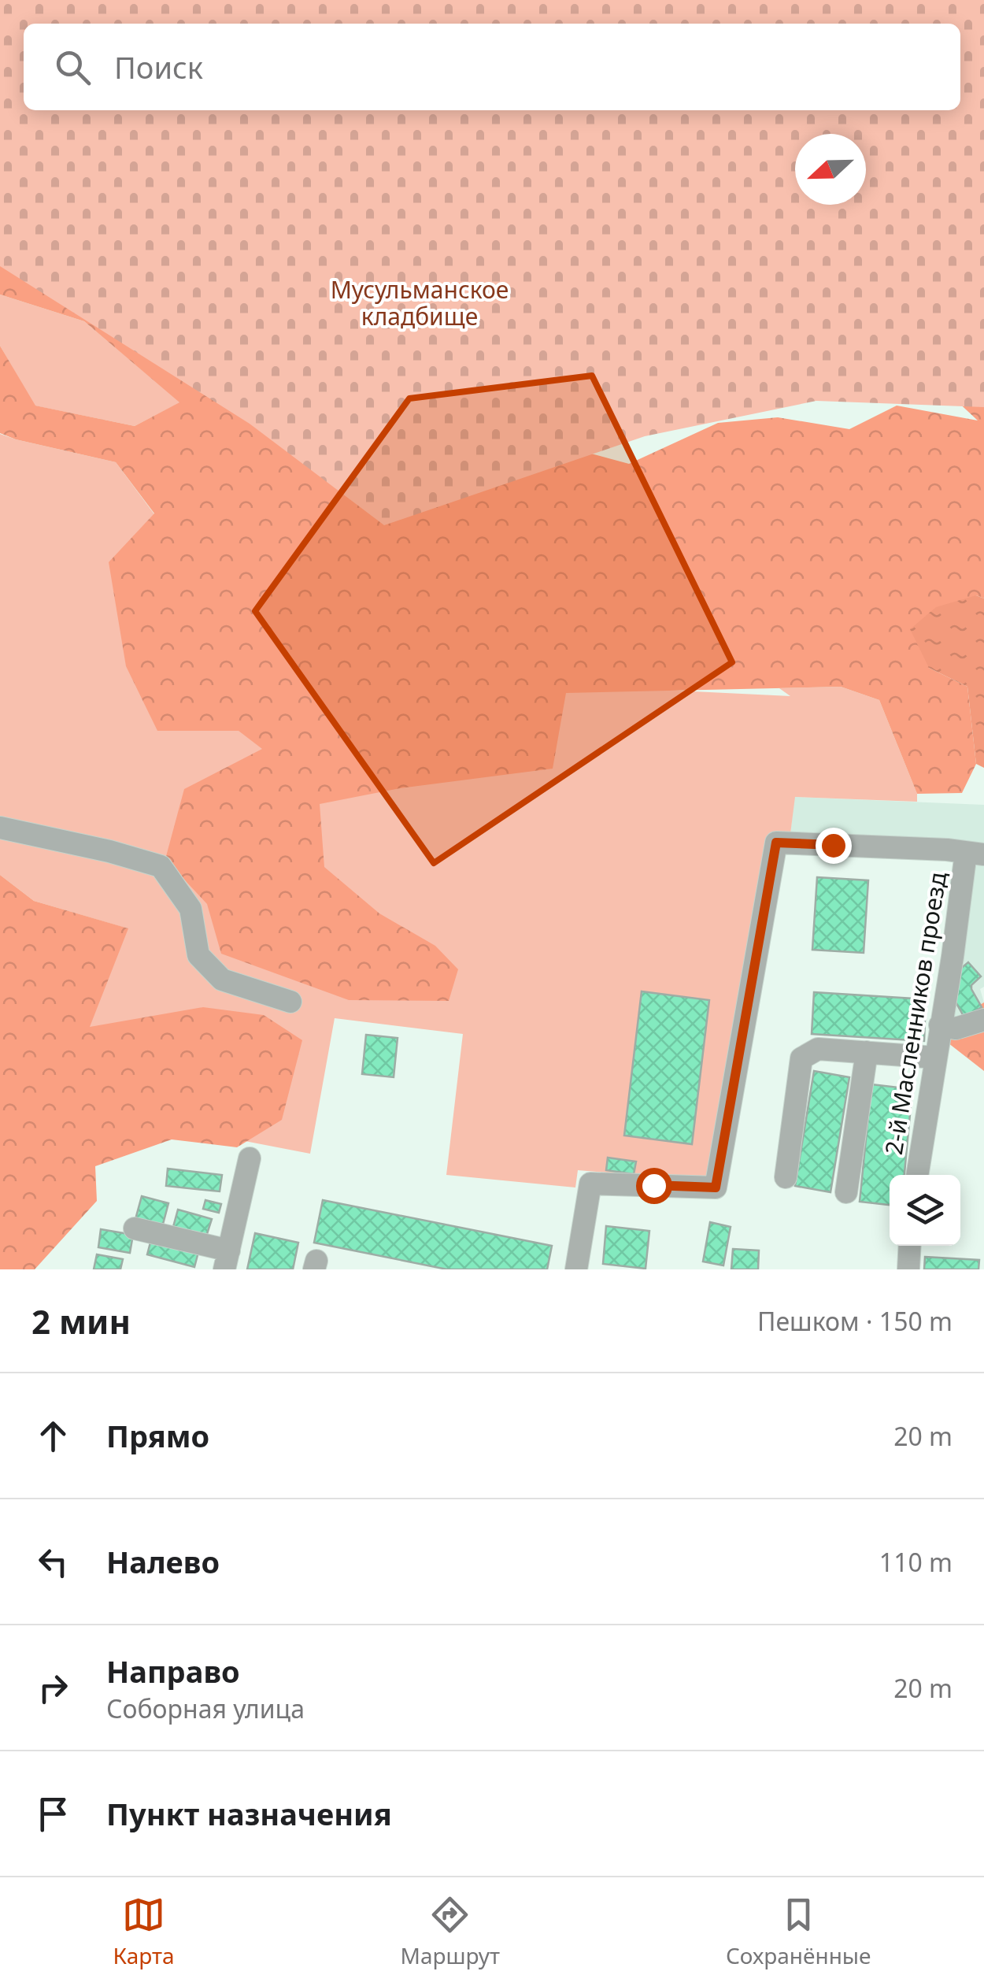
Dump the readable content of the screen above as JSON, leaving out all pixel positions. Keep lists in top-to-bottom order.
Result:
{
  "streets": {
    "street": ["2-й Масленников проезд"]
  },
  "parks": ["Мусульманское кладбище"],
  "north": "left",
  "page": {
    "search": "Поиск",
    "heading": ["2 мин", "Пешком · 150 m"],
    "list": [
      ["Прямо", "20 m"],
      ["Налево", "110 m"],
      ["Направо", "Соборная улица", "20 m"],
      "Пункт назначения"
    ],
    "nav": ["Карта", "Маршрут", "Сохранённые"]
  }
}
